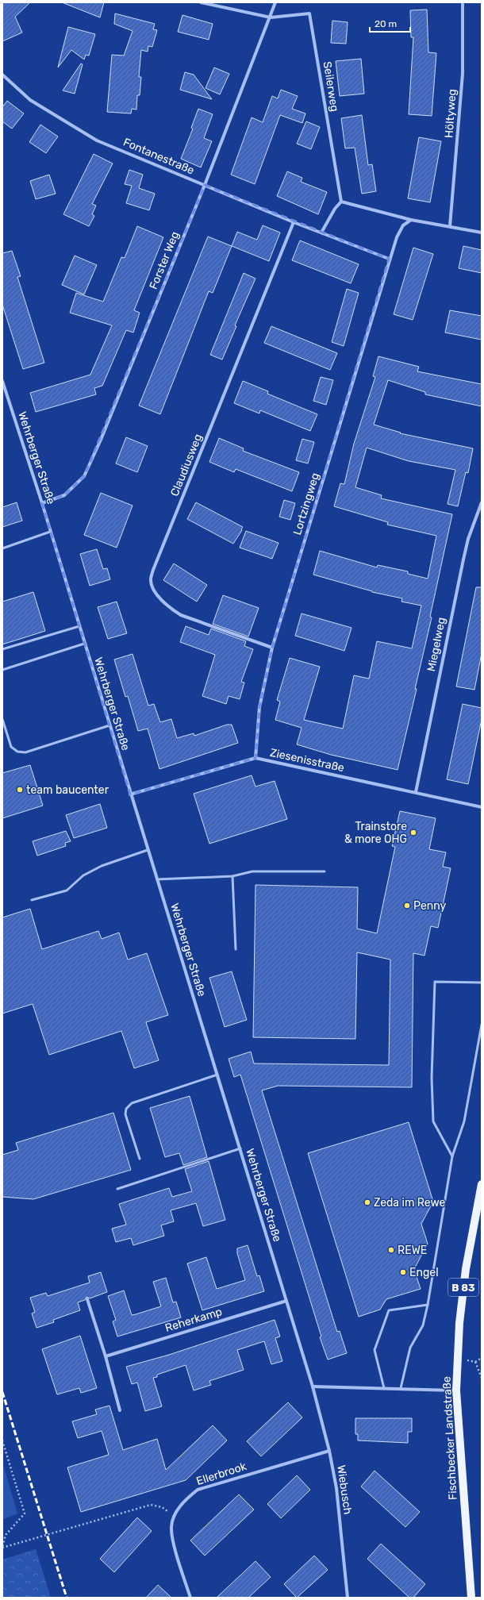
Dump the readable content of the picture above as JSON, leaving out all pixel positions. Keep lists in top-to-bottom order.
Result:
{
  "streets": {
    "main road": ["B 83", "Fischbecker Landstraße"],
    "street": [
      "Seilerweg",
      "Höltyweg",
      "Fontanestraße",
      "Forster Weg",
      "Wehrberger Straße",
      "Claudiusweg",
      "Lortzingweg",
      "Miegelweg",
      "Ziesenisstraße",
      "Reherkamp",
      "Ellerbrook",
      "Wiebusch"
    ]
  },
  "crossings": [
    ["Seilerweg", "Forster Weg"],
    ["Fontanestraße", "Forster Weg"],
    ["Fontanestraße", "Claudiusweg"],
    ["Fontanestraße", "Lortzingweg"],
    ["Forster Weg", "Wehrberger Straße"],
    ["Wehrberger Straße", "Ziesenisstraße"],
    ["Wehrberger Straße", "Reherkamp"],
    ["Wehrberger Straße", "Wiebusch"],
    ["Claudiusweg", "Lortzingweg"],
    ["Lortzingweg", "Ziesenisstraße"],
    ["Miegelweg", "Ziesenisstraße"],
    ["Ellerbrook", "Wiebusch"]
  ],
  "places": [
    "team baucenter",
    "Trainstore & more OHG",
    "Penny",
    "Zeda im Rewe",
    "REWE",
    "Engel"
  ],
  "scale_bar": "20 m"
}
